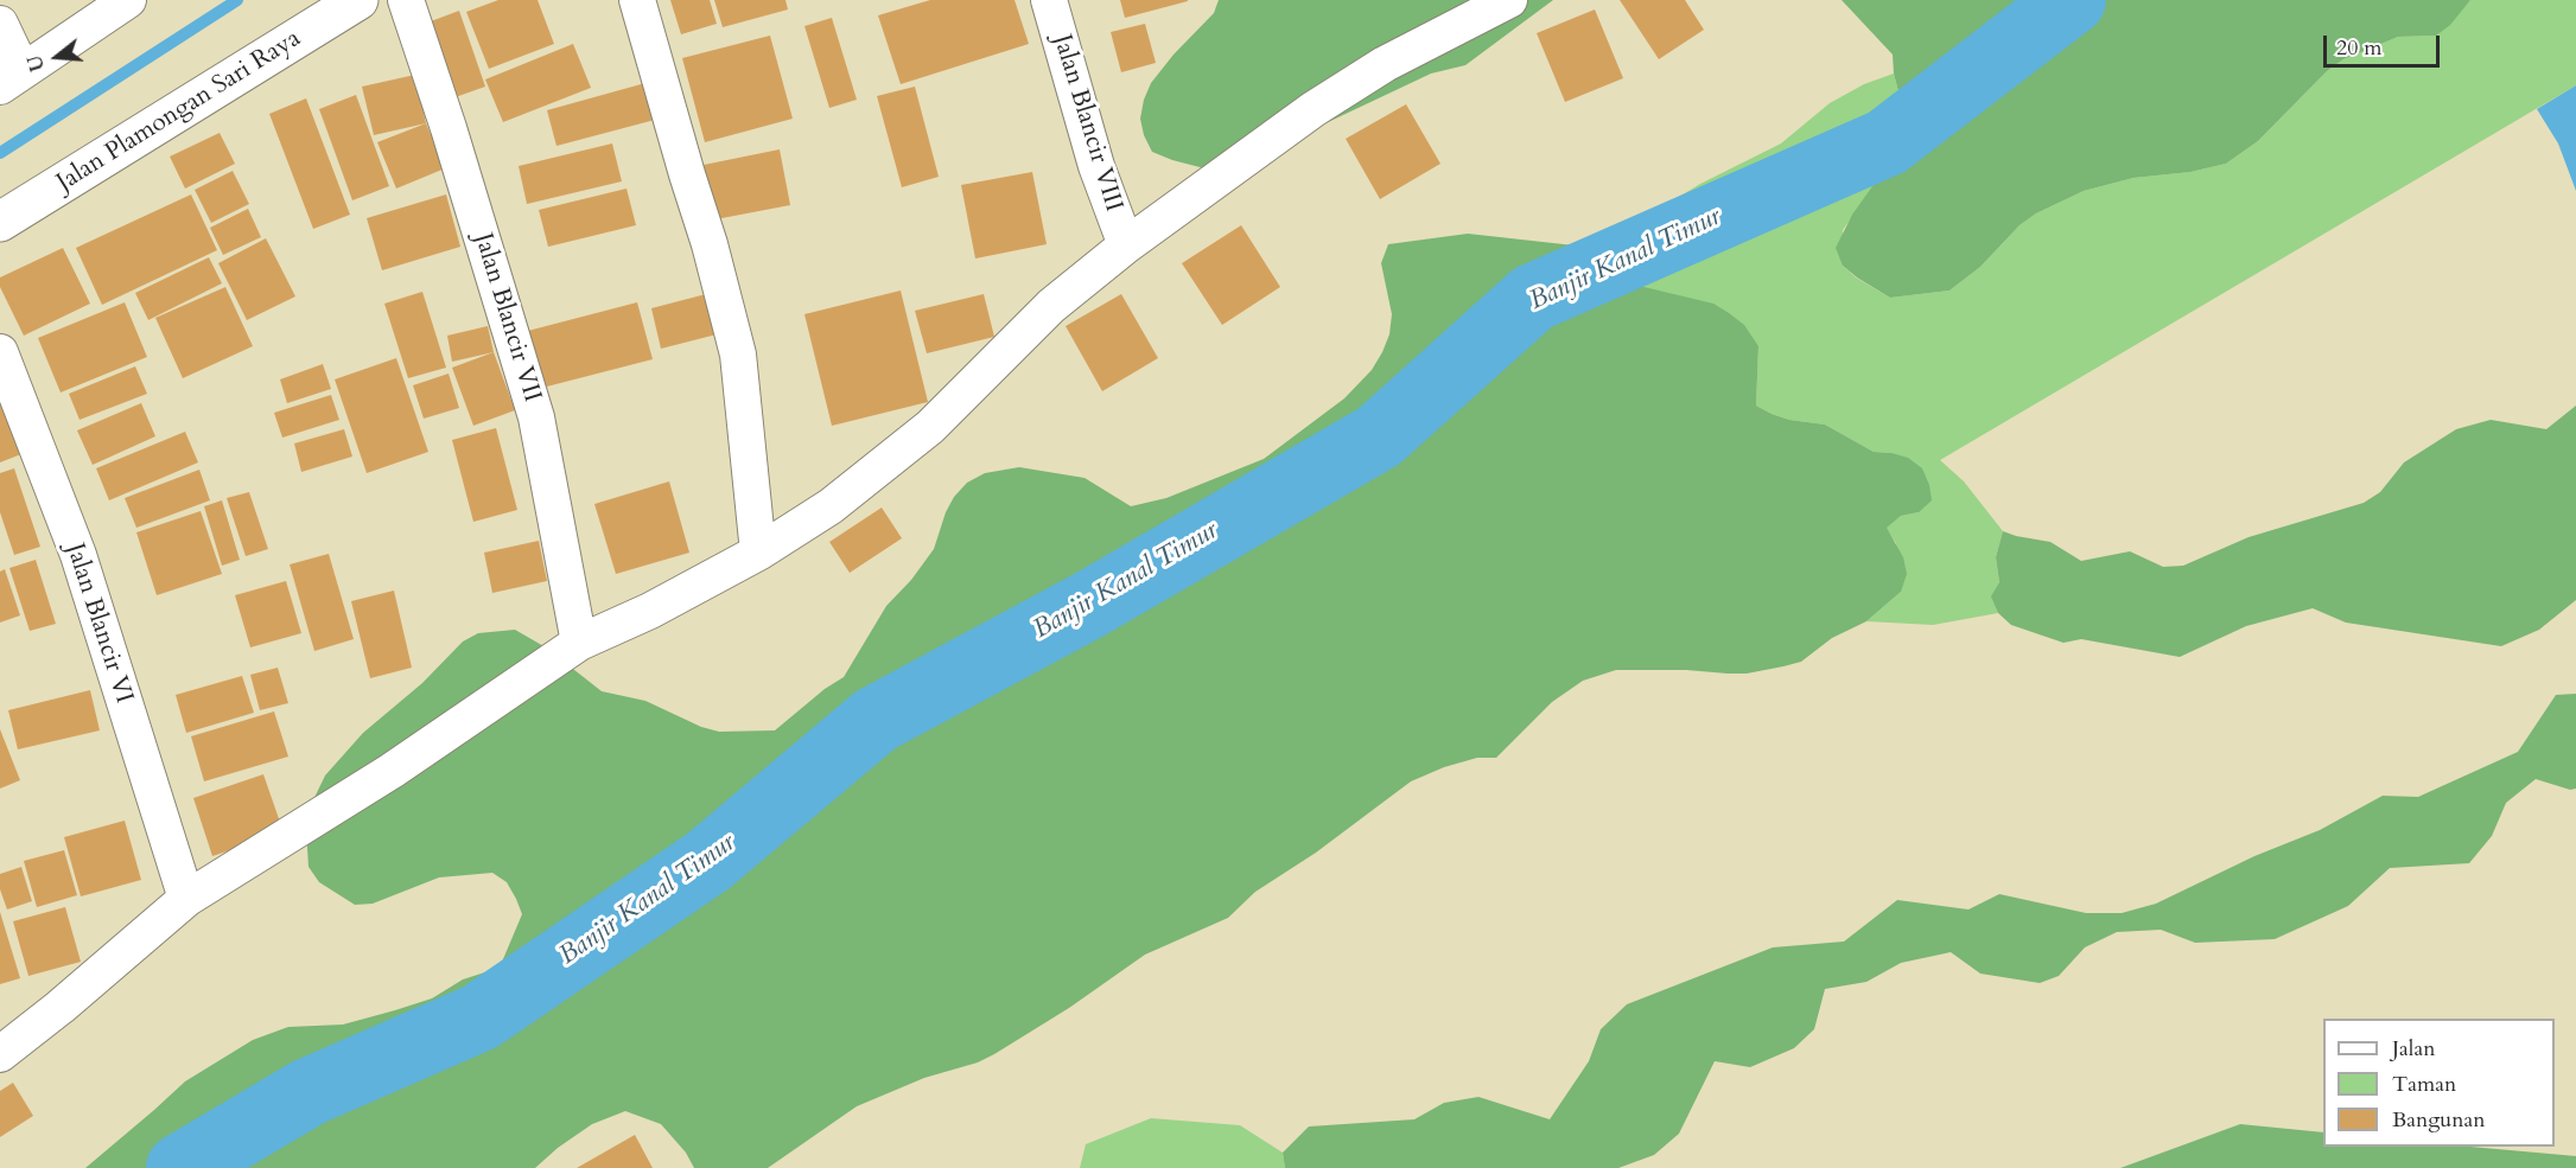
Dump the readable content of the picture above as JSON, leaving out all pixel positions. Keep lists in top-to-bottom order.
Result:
{
  "streets": {
    "street": [
      "Jalan Plamongan Sari Raya",
      "Jalan Blancir VIII",
      "Jalan Blancir VII",
      "Jalan Blancir VI"
    ]
  },
  "water": ["Banjir Kanal Timur"],
  "legend": ["Jalan", "Taman", "Bangunan"],
  "scale_bar": "20 m",
  "north": "left"
}
